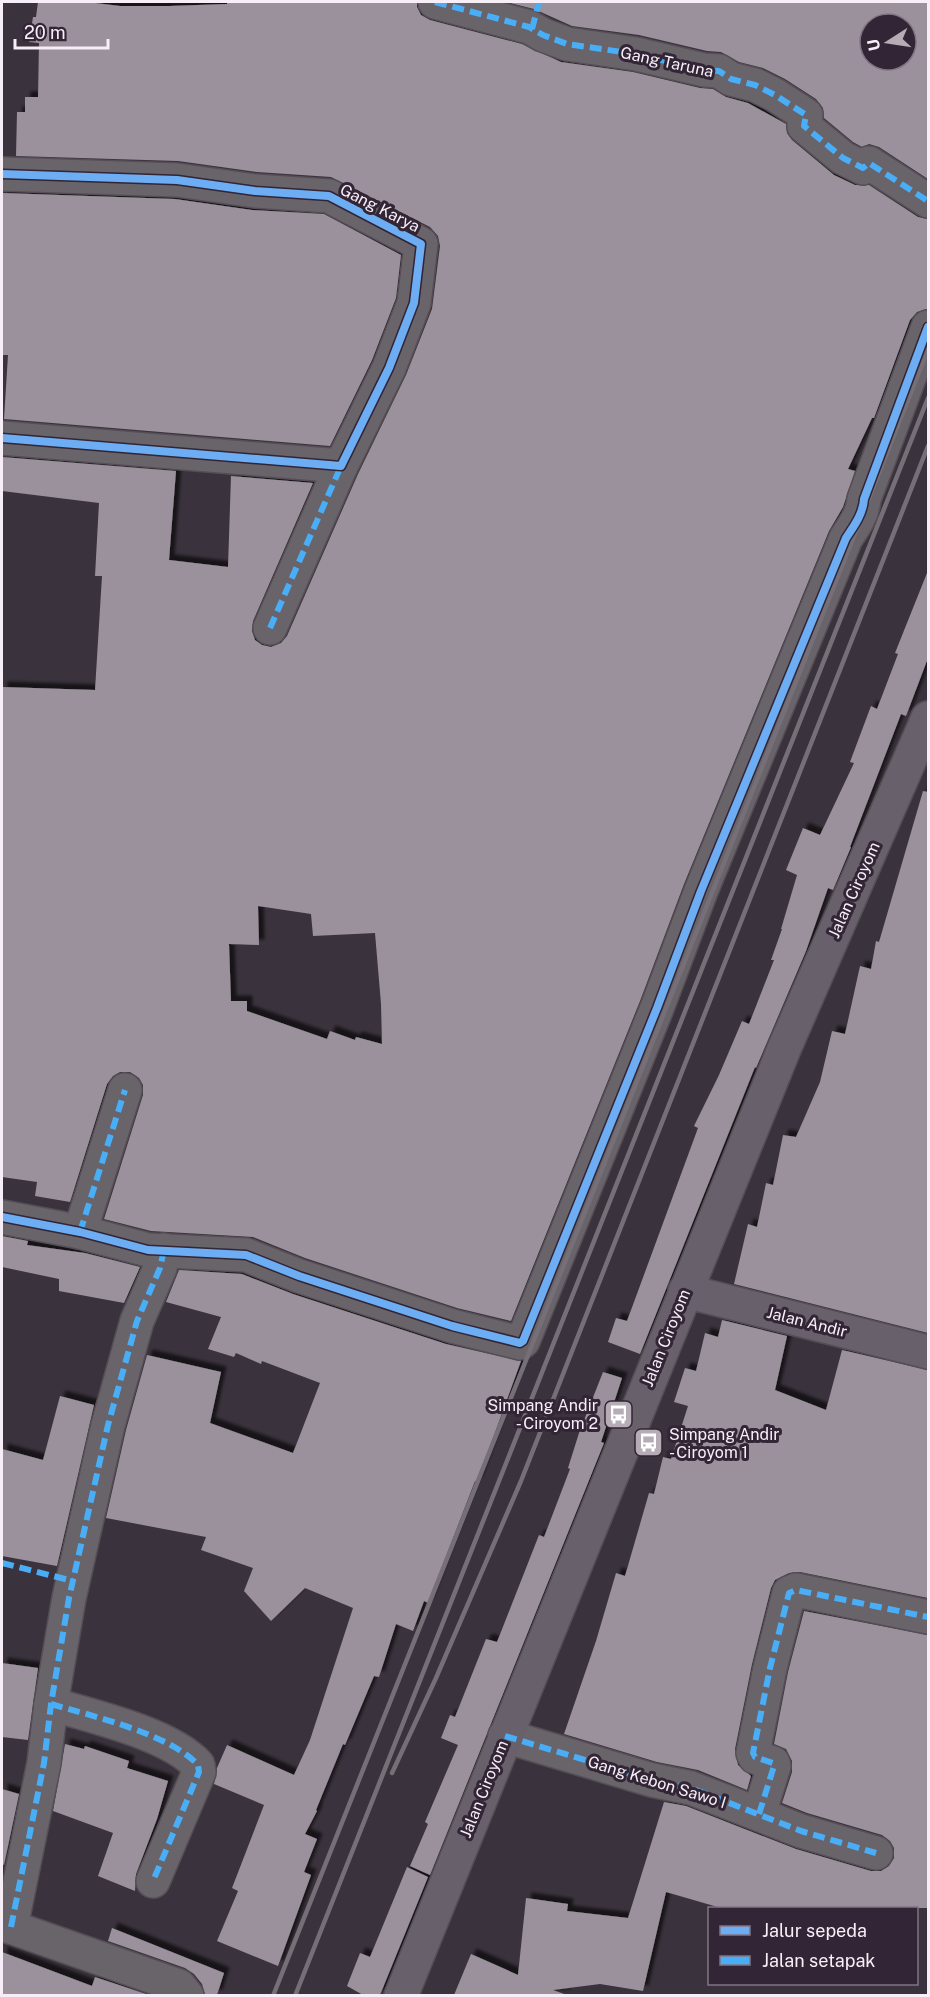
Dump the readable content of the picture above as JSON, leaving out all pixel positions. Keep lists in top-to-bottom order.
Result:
{
  "streets": {
    "main road": ["Jalan Ciroyom", "Jalan Andir"],
    "street": ["Gang Taruna", "Gang Karya", "Gang Kebon Sawo I"]
  },
  "crossings": [
    ["Jalan Ciroyom", "Jalan Andir"],
    ["Jalan Ciroyom", "Gang Kebon Sawo I"]
  ],
  "places": {
    "bus stop": ["Simpang Andir - Ciroyom 2", "Simpang Andir - Ciroyom 1"]
  },
  "legend": ["Jalur sepeda", "Jalan setapak"],
  "scale_bar": "20 m",
  "north": "left"
}
